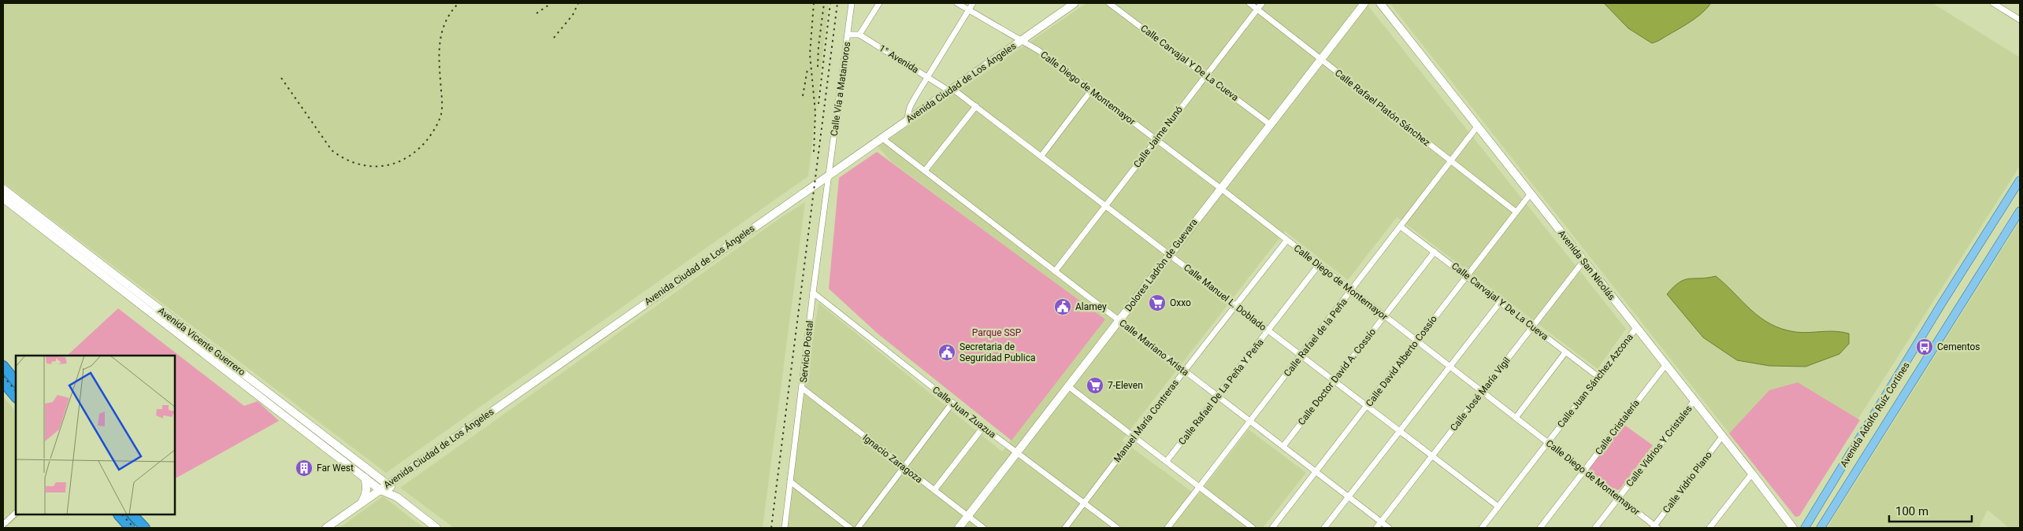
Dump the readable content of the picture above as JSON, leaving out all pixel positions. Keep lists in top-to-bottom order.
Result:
{
  "streets": {
    "main road": ["Avenida Adolfo Ruíz Cortines"],
    "street": [
      "1° Avenida",
      "Calle Carvajal Y De La Cueva",
      "Avenida Ciudad de Los Ángeles",
      "Calle Diego de Montemayor",
      "Calle Vía a Matamoros",
      "Calle Rafael Platón Sánchez",
      "Calle Jaime Nunó",
      "Dolores Ladròn de Guevara",
      "Avenida San Nicolás",
      "Calle Manuel L. Doblado",
      "Calle Rafael de la Peña",
      "Avenida Vicente Guerrero",
      "Calle Mariano Arista",
      "Servicio Postal",
      "Calle David Alberto Cossío",
      "Calle Doctor David A. Cossío",
      "Calle Juan Sánchez Azcona",
      "Calle Rafael De La Peña Y Peña",
      "Calle José María Vigil",
      "Calle Juan Zuazua",
      "Manuel María Contreras",
      "Calle Cristalería",
      "Calle Vidrios Y Cristales",
      "Ignacio Zaragoza",
      "Calle Vidrio Plano"
    ]
  },
  "crossings": [
    ["1° Avenida", "Avenida Ciudad de Los Ángeles"],
    ["1° Avenida", "Calle Manuel L. Doblado"],
    ["Calle Carvajal Y De La Cueva", "Calle Jaime Nunó"],
    ["Calle Carvajal Y De La Cueva", "Dolores Ladròn de Guevara"],
    ["Calle Carvajal Y De La Cueva", "Calle Rafael de la Peña"],
    ["Calle Carvajal Y De La Cueva", "Calle David Alberto Cossío"],
    ["Calle Carvajal Y De La Cueva", "Calle Doctor David A. Cossío"],
    ["Calle Carvajal Y De La Cueva", "Calle Juan Sánchez Azcona"],
    ["Calle Carvajal Y De La Cueva", "Calle José María Vigil"],
    ["Avenida Ciudad de Los Ángeles", "Calle Diego de Montemayor"],
    ["Avenida Ciudad de Los Ángeles", "Calle Vía a Matamoros"],
    ["Avenida Ciudad de Los Ángeles", "Calle Manuel L. Doblado"],
    ["Avenida Ciudad de Los Ángeles", "Avenida Vicente Guerrero"],
    ["Avenida Ciudad de Los Ángeles", "Calle Mariano Arista"],
    ["Avenida Ciudad de Los Ángeles", "Servicio Postal"],
    ["Calle Diego de Montemayor", "Calle Jaime Nunó"],
    ["Calle Diego de Montemayor", "Dolores Ladròn de Guevara"],
    ["Calle Diego de Montemayor", "Calle Rafael de la Peña"],
    ["Calle Diego de Montemayor", "Calle David Alberto Cossío"],
    ["Calle Diego de Montemayor", "Calle Doctor David A. Cossío"],
    ["Calle Diego de Montemayor", "Calle Juan Sánchez Azcona"],
    ["Calle Diego de Montemayor", "Calle Rafael De La Peña Y Peña"],
    ["Calle Diego de Montemayor", "Calle José María Vigil"],
    ["Calle Diego de Montemayor", "Manuel María Contreras"],
    ["Calle Diego de Montemayor", "Calle Cristalería"],
    ["Calle Diego de Montemayor", "Calle Vidrios Y Cristales"],
    ["Calle Diego de Montemayor", "Calle Vidrio Plano"],
    ["Calle Vía a Matamoros", "Servicio Postal"],
    ["Calle Rafael Platón Sánchez", "Calle Jaime Nunó"],
    ["Calle Rafael Platón Sánchez", "Dolores Ladròn de Guevara"],
    ["Calle Rafael Platón Sánchez", "Calle Rafael de la Peña"],
    ["Calle Rafael Platón Sánchez", "Calle David Alberto Cossío"],
    ["Calle Jaime Nunó", "Calle Manuel L. Doblado"],
    ["Calle Jaime Nunó", "Calle Mariano Arista"],
    ["Dolores Ladròn de Guevara", "Calle Manuel L. Doblado"],
    ["Dolores Ladròn de Guevara", "Calle Mariano Arista"],
    ["Dolores Ladròn de Guevara", "Calle Juan Zuazua"],
    ["Dolores Ladròn de Guevara", "Ignacio Zaragoza"],
    ["Avenida San Nicolás", "Calle Rafael de la Peña"],
    ["Avenida San Nicolás", "Calle David Alberto Cossío"],
    ["Avenida San Nicolás", "Calle Juan Sánchez Azcona"],
    ["Avenida San Nicolás", "Calle José María Vigil"],
    ["Avenida San Nicolás", "Calle Cristalería"],
    ["Avenida San Nicolás", "Calle Vidrios Y Cristales"],
    ["Avenida San Nicolás", "Calle Vidrio Plano"],
    ["Calle Manuel L. Doblado", "Calle Rafael de la Peña"],
    ["Calle Manuel L. Doblado", "Calle David Alberto Cossío"],
    ["Calle Manuel L. Doblado", "Calle Doctor David A. Cossío"],
    ["Calle Manuel L. Doblado", "Calle Juan Sánchez Azcona"],
    ["Calle Manuel L. Doblado", "Calle Rafael De La Peña Y Peña"],
    ["Calle Manuel L. Doblado", "Calle José María Vigil"],
    ["Calle Manuel L. Doblado", "Manuel María Contreras"],
    ["Calle Rafael de la Peña", "Calle Mariano Arista"],
    ["Calle Mariano Arista", "Calle David Alberto Cossío"],
    ["Calle Mariano Arista", "Calle Doctor David A. Cossío"],
    ["Calle Mariano Arista", "Calle Rafael De La Peña Y Peña"],
    ["Calle Mariano Arista", "Calle José María Vigil"],
    ["Calle Mariano Arista", "Manuel María Contreras"],
    ["Servicio Postal", "Calle Juan Zuazua"],
    ["Servicio Postal", "Ignacio Zaragoza"],
    ["Calle Juan Zuazua", "Manuel María Contreras"]
  ],
  "parks": ["Parque SSP"],
  "places": {
    "supermarket": ["Oxxo", "7-Eleven"],
    "public building": ["Alamey", "Secretaria de Seguridad Publica"],
    "bus stop": ["Cementos"],
    "building": ["Far West"]
  },
  "scale_bar": "100 m"
}
